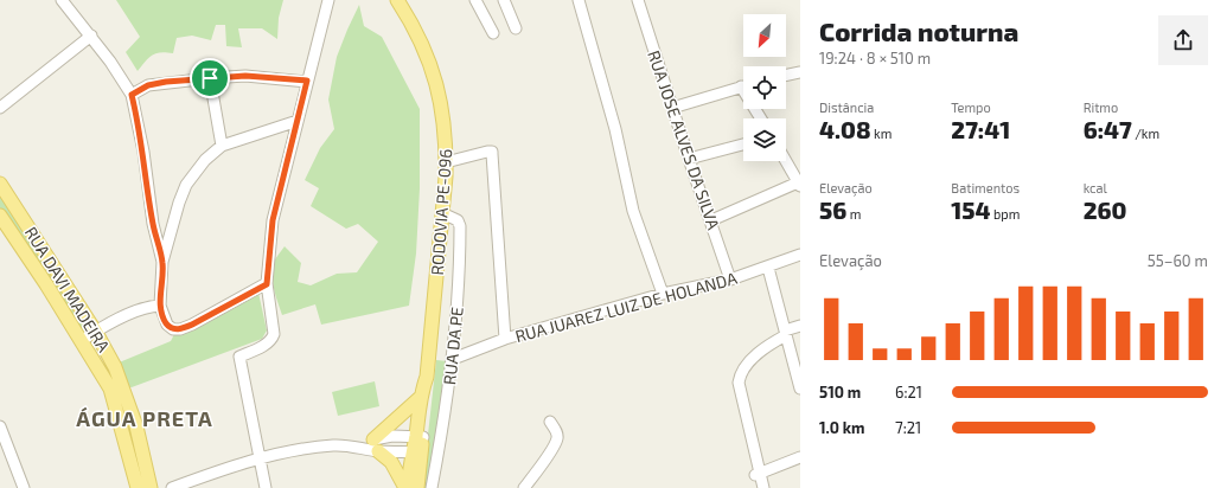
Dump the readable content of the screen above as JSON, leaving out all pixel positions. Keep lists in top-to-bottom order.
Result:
{
  "streets": {
    "main road": ["RODOVIA PE-096", "RUA DAVI MADEIRA"],
    "street": ["RUA JOSE ALVES DA SILVA", "RUA JUAREZ LUIZ DE HOLANDA", "RUA DA PE"]
  },
  "crossings": [
    ["RUA JOSE ALVES DA SILVA", "RUA JUAREZ LUIZ DE HOLANDA"],
    ["RODOVIA PE-096", "RUA DA PE"],
    ["RUA JUAREZ LUIZ DE HOLANDA", "RUA DA PE"]
  ],
  "districts": ["ÁGUA PRETA"],
  "north": "bottom left",
  "page": {
    "heading": ["Corrida noturna", "19:24 · 8 × 510 m"],
    "stats": [
      ["Distância", "4.08 km"],
      ["Tempo", "27:41"],
      ["Ritmo", "6:47 /km"],
      ["Elevação", "56 m"],
      ["Batimentos", "154 bpm"],
      ["kcal", "260"]
    ],
    "chart": ["Elevação", "55–60 m"],
    "list": [
      {
        "name": "510 m",
        "note": "6:21"
      },
      {
        "name": "1.0 km",
        "note": "7:21"
      }
    ]
  }
}
